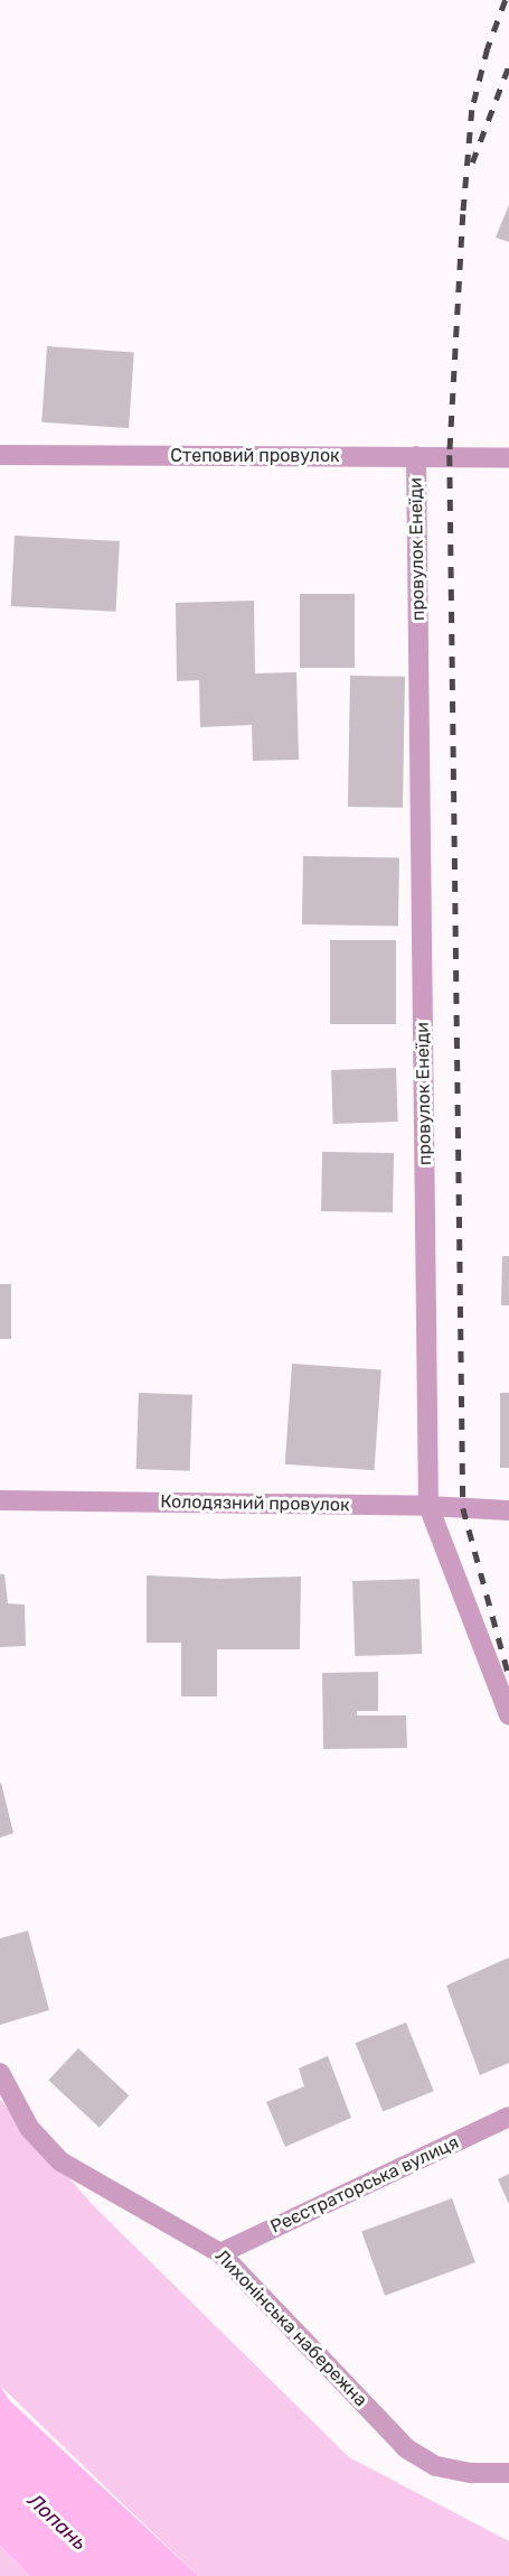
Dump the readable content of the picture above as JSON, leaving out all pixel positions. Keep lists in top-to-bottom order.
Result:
{
  "streets": {
    "street": [
      "Степовий провулок",
      "провулок Енеїди",
      "Колодязний провулок",
      "Реєстраторська вулиця",
      "Лихонінська набережна"
    ]
  },
  "crossings": [
    ["Степовий провулок", "провулок Енеїди"],
    ["провулок Енеїди", "Колодязний провулок"],
    ["Реєстраторська вулиця", "Лихонінська набережна"]
  ],
  "water": ["Лопань"]
}
